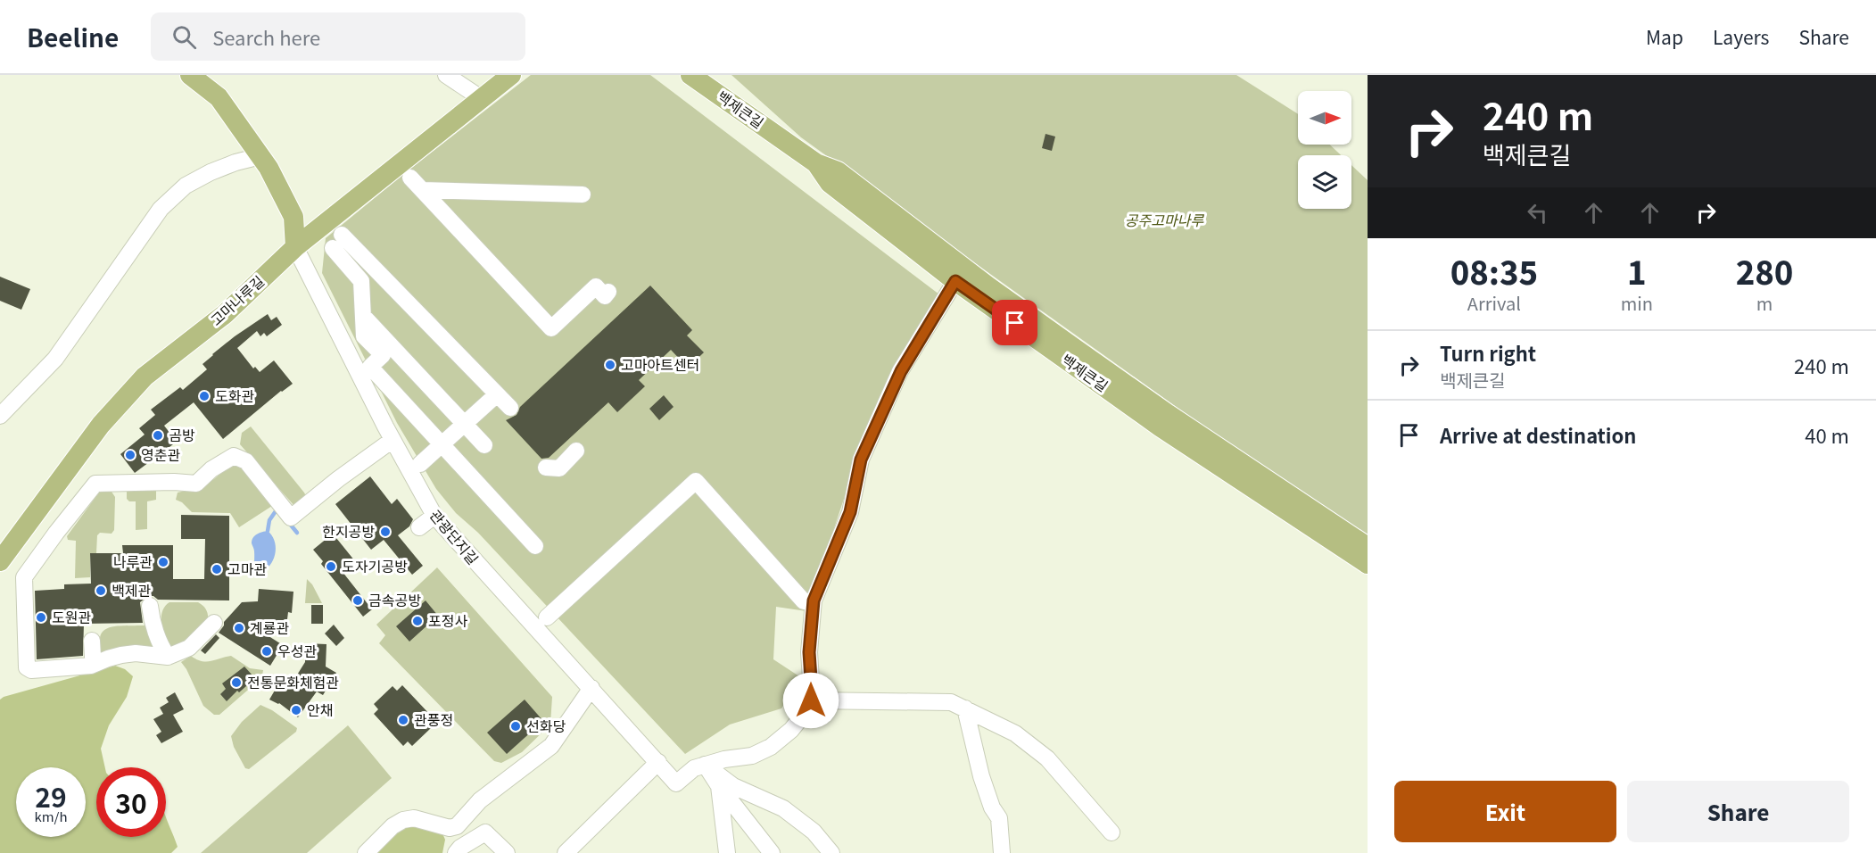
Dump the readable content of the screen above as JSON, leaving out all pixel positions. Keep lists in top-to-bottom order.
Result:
{
  "streets": {
    "main road": ["백제큰길", "고마나루길"],
    "street": ["관광단지길"]
  },
  "crossings": [
    ["고마나루길", "관광단지길"]
  ],
  "parks": ["공주고마나루"],
  "places": [
    "고마아트센터",
    "도화관",
    "곰방",
    "영춘관",
    "한지공방",
    "나루관",
    "도자기공방",
    "고마관",
    "백제관",
    "금속공방",
    "도원관",
    "포정사",
    "계룡관",
    "우성관",
    "전통문화체험관",
    "안채",
    "관풍정",
    "선화당"
  ],
  "north": "right",
  "page": {
    "header": "Beeline",
    "search": "Search here",
    "nav": ["Map", "Layers", "Share"],
    "turn": ["240 m", "백제큰길"],
    "eta": [
      "08:35",
      "Arrival",
      "1",
      "min",
      "280",
      "m"
    ],
    "list": [
      {
        "name": "Turn right",
        "note": "백제큰길",
        "value": "240 m"
      },
      {
        "name": "Arrive at destination",
        "value": "40 m"
      }
    ],
    "speed": "29 km/h",
    "limit": "30",
    "buttons": ["Exit", "Share"]
  }
}
